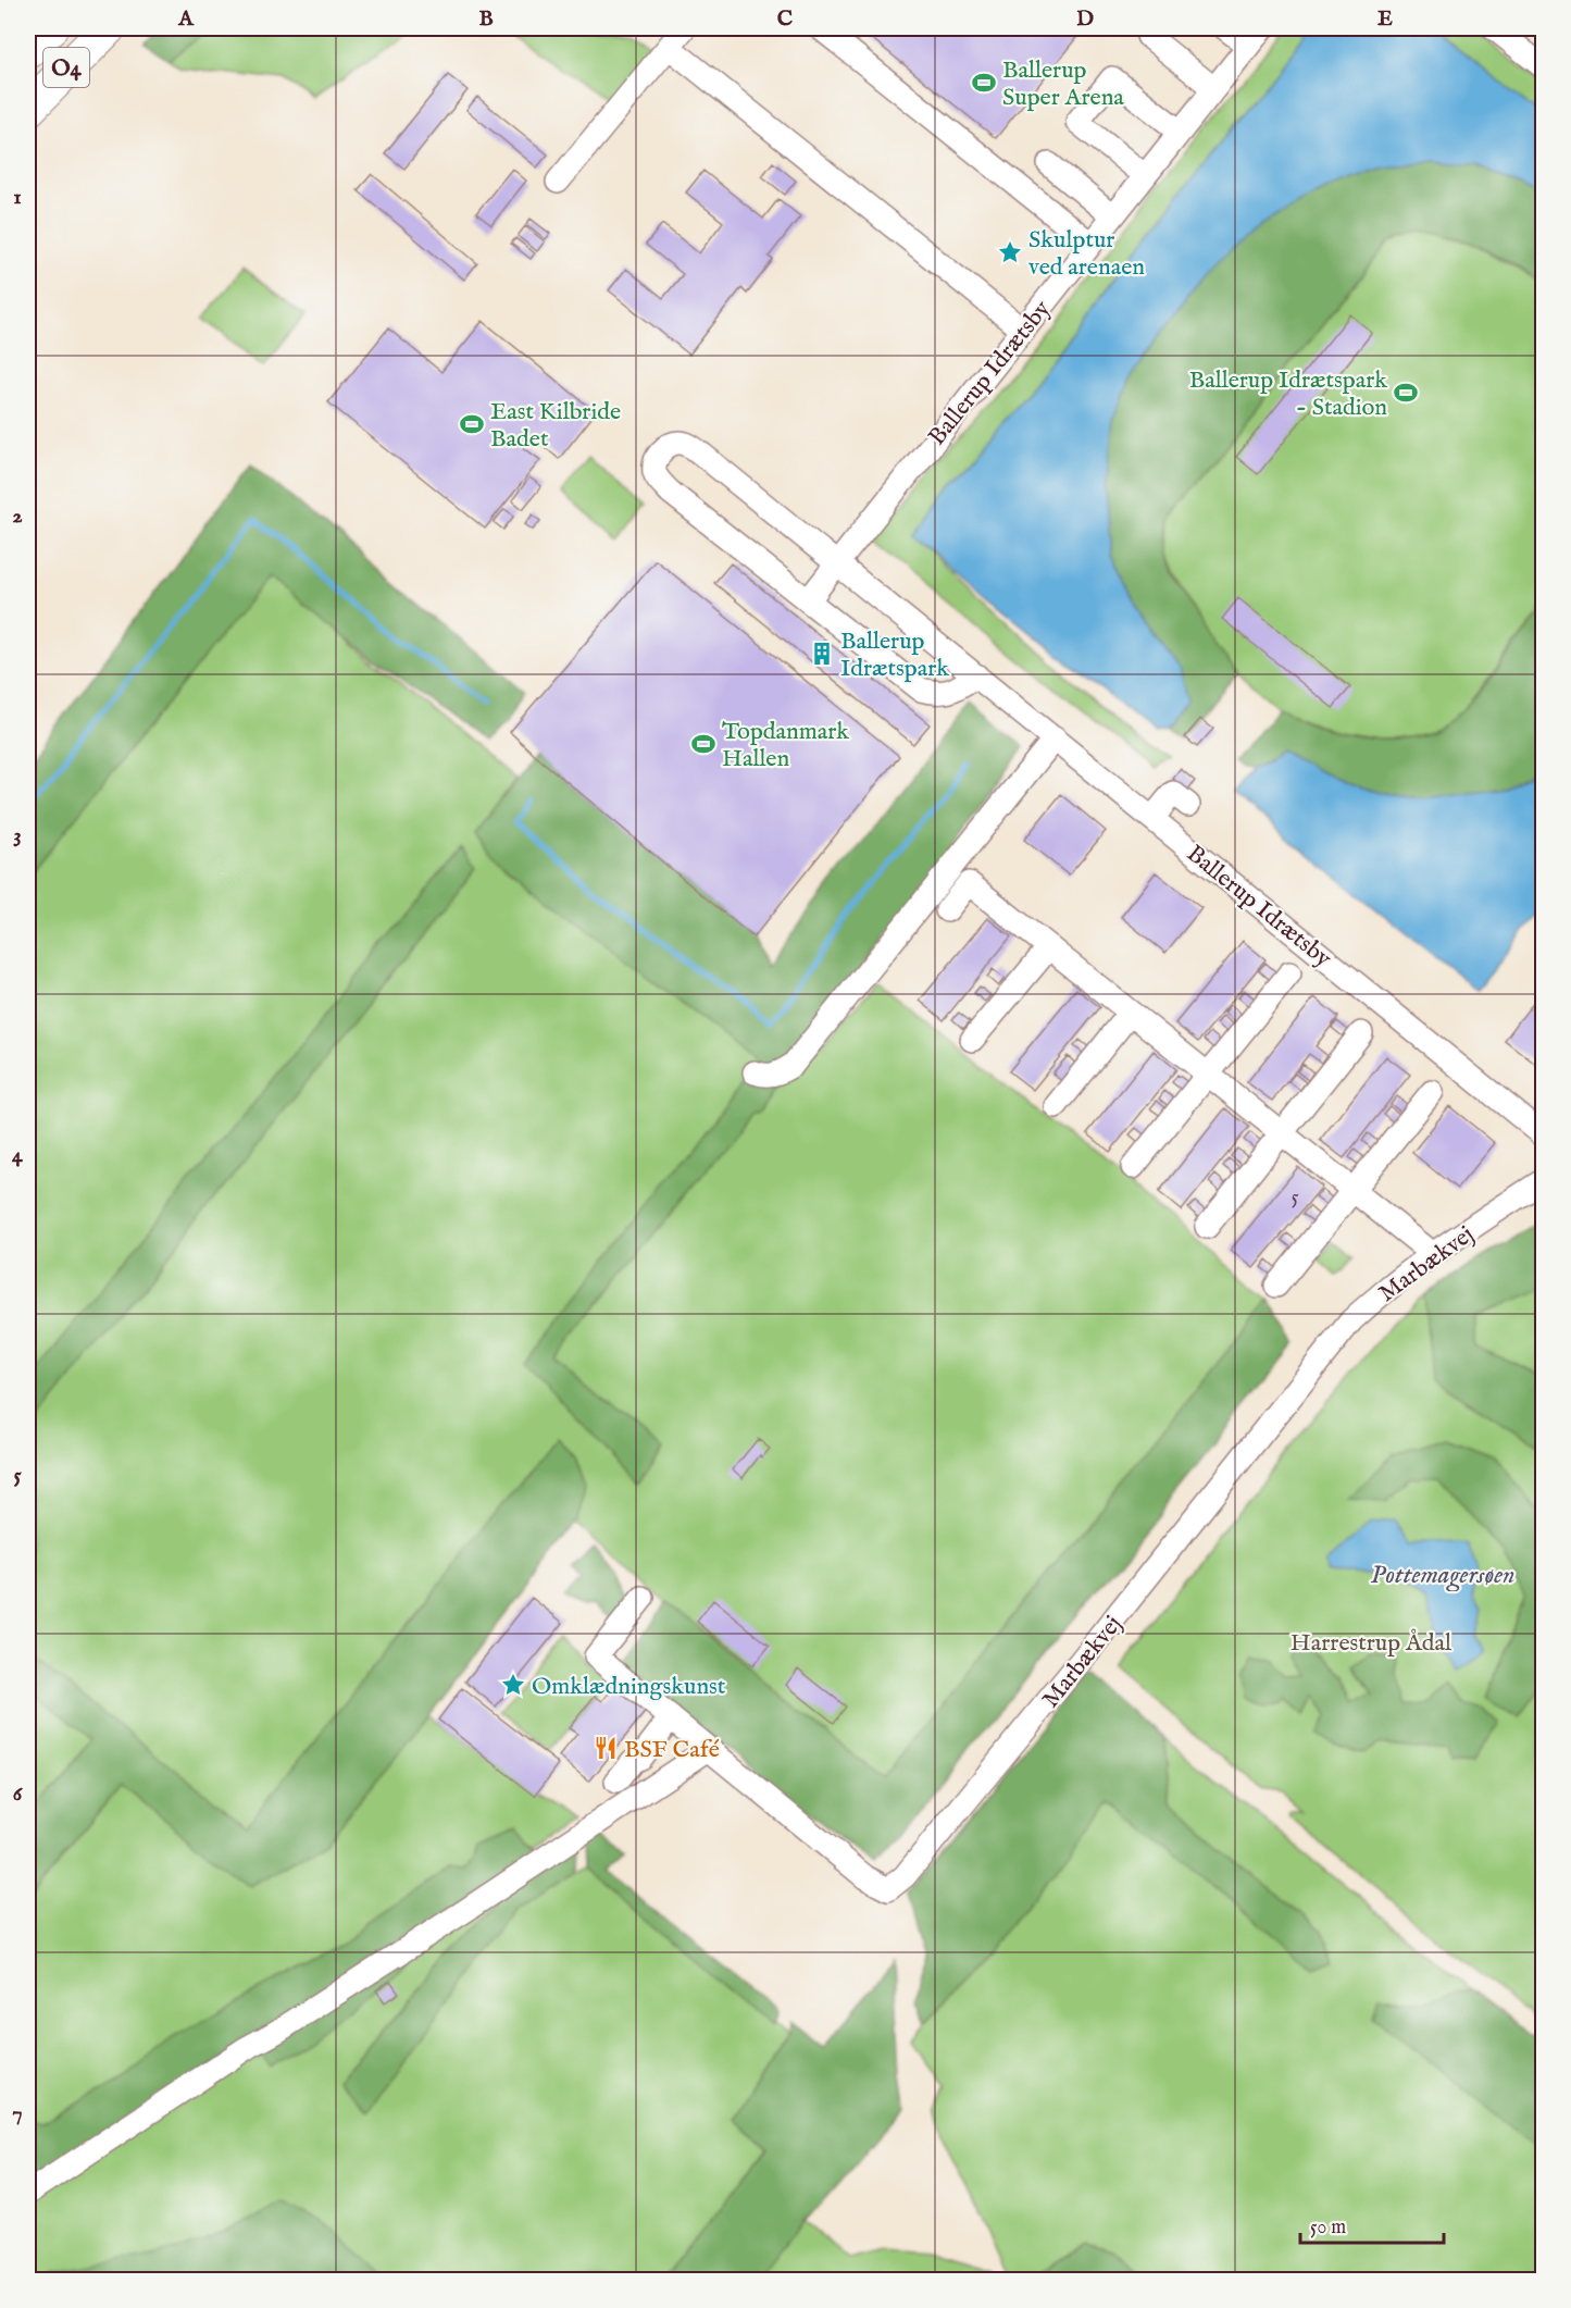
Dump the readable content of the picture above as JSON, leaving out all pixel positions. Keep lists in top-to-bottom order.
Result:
{
  "streets": {
    "highway": ["O4"],
    "street": ["Ballerup Idrætsby", "Marbækvej"]
  },
  "water": ["Pottemagersøen"],
  "parks": ["Harrestrup Ådal"],
  "places": {
    "sports": [
      "Ballerup Super Arena",
      "Ballerup Idrætspark - Stadion",
      "East Kilbride Badet",
      "Topdanmark Hallen"
    ],
    "place": ["Skulptur ved arenaen", "Omklædningskunst"],
    "building": ["Ballerup Idrætspark"],
    "restaurant": ["BSF Café"]
  },
  "house_numbers": ["5"],
  "scale_bar": "50 m",
  "grid": {
    "columns": [
      "A",
      "B",
      "C",
      "D",
      "E"
    ],
    "rows": [
      "1",
      "2",
      "3",
      "4",
      "5",
      "6",
      "7"
    ]
  }
}
